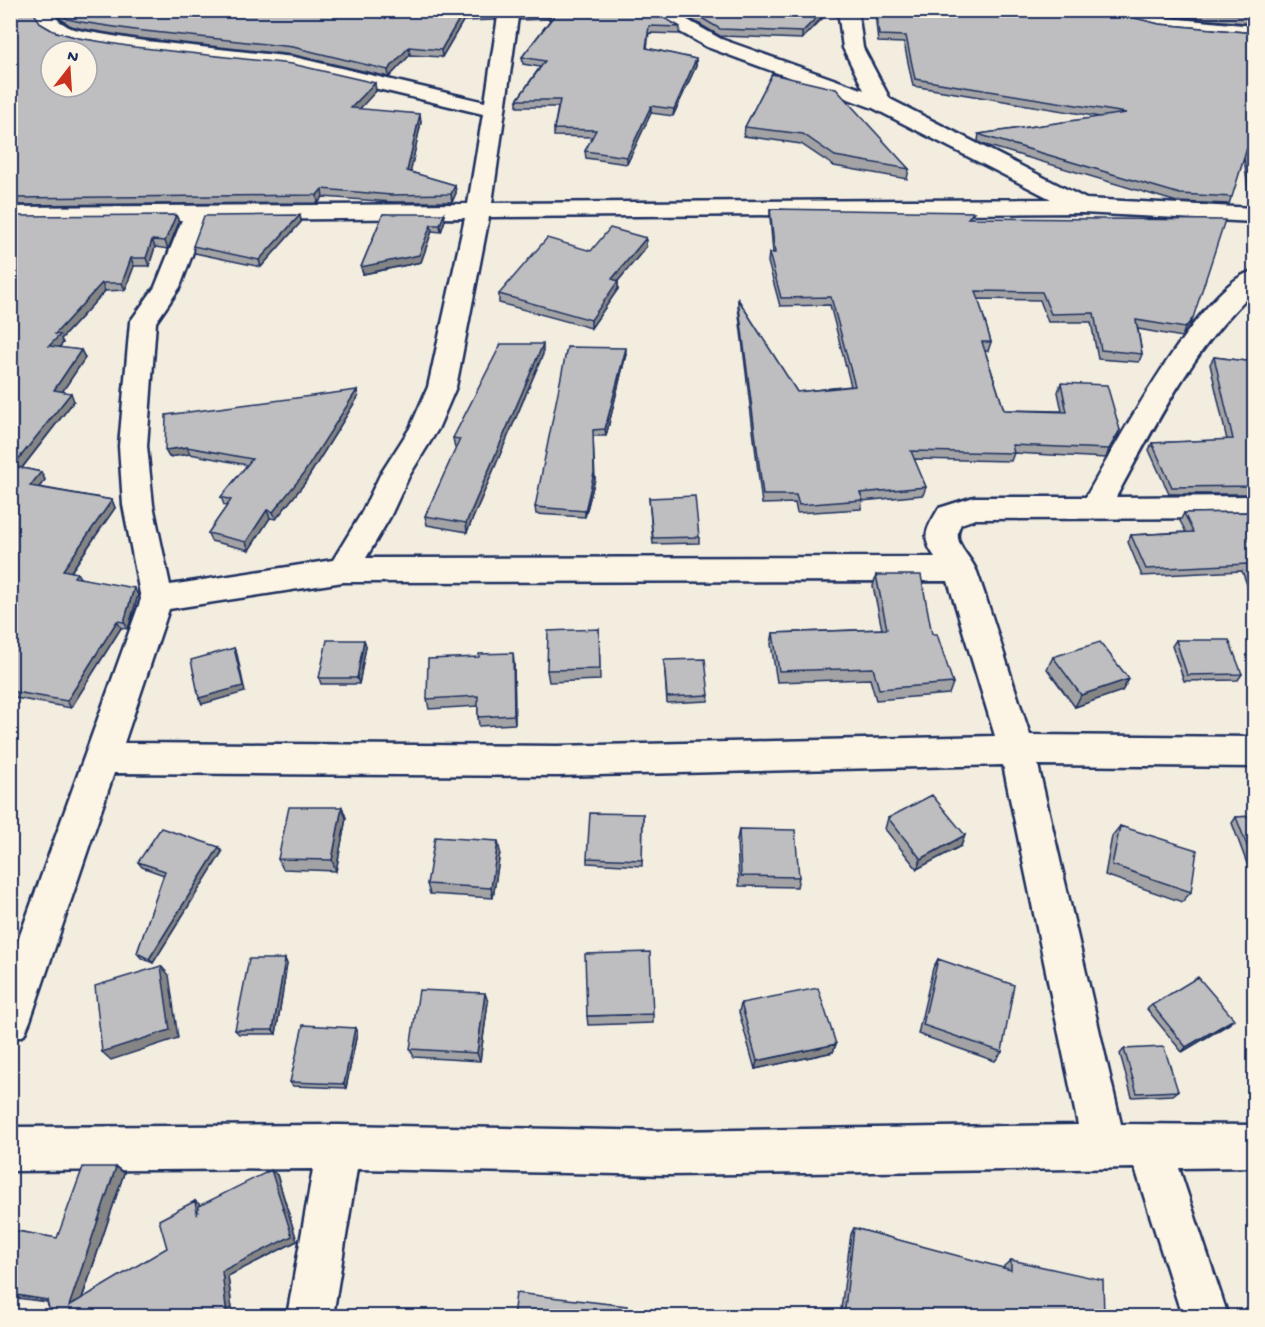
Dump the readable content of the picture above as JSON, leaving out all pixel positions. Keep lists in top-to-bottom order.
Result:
{
  "north": "top"
}
